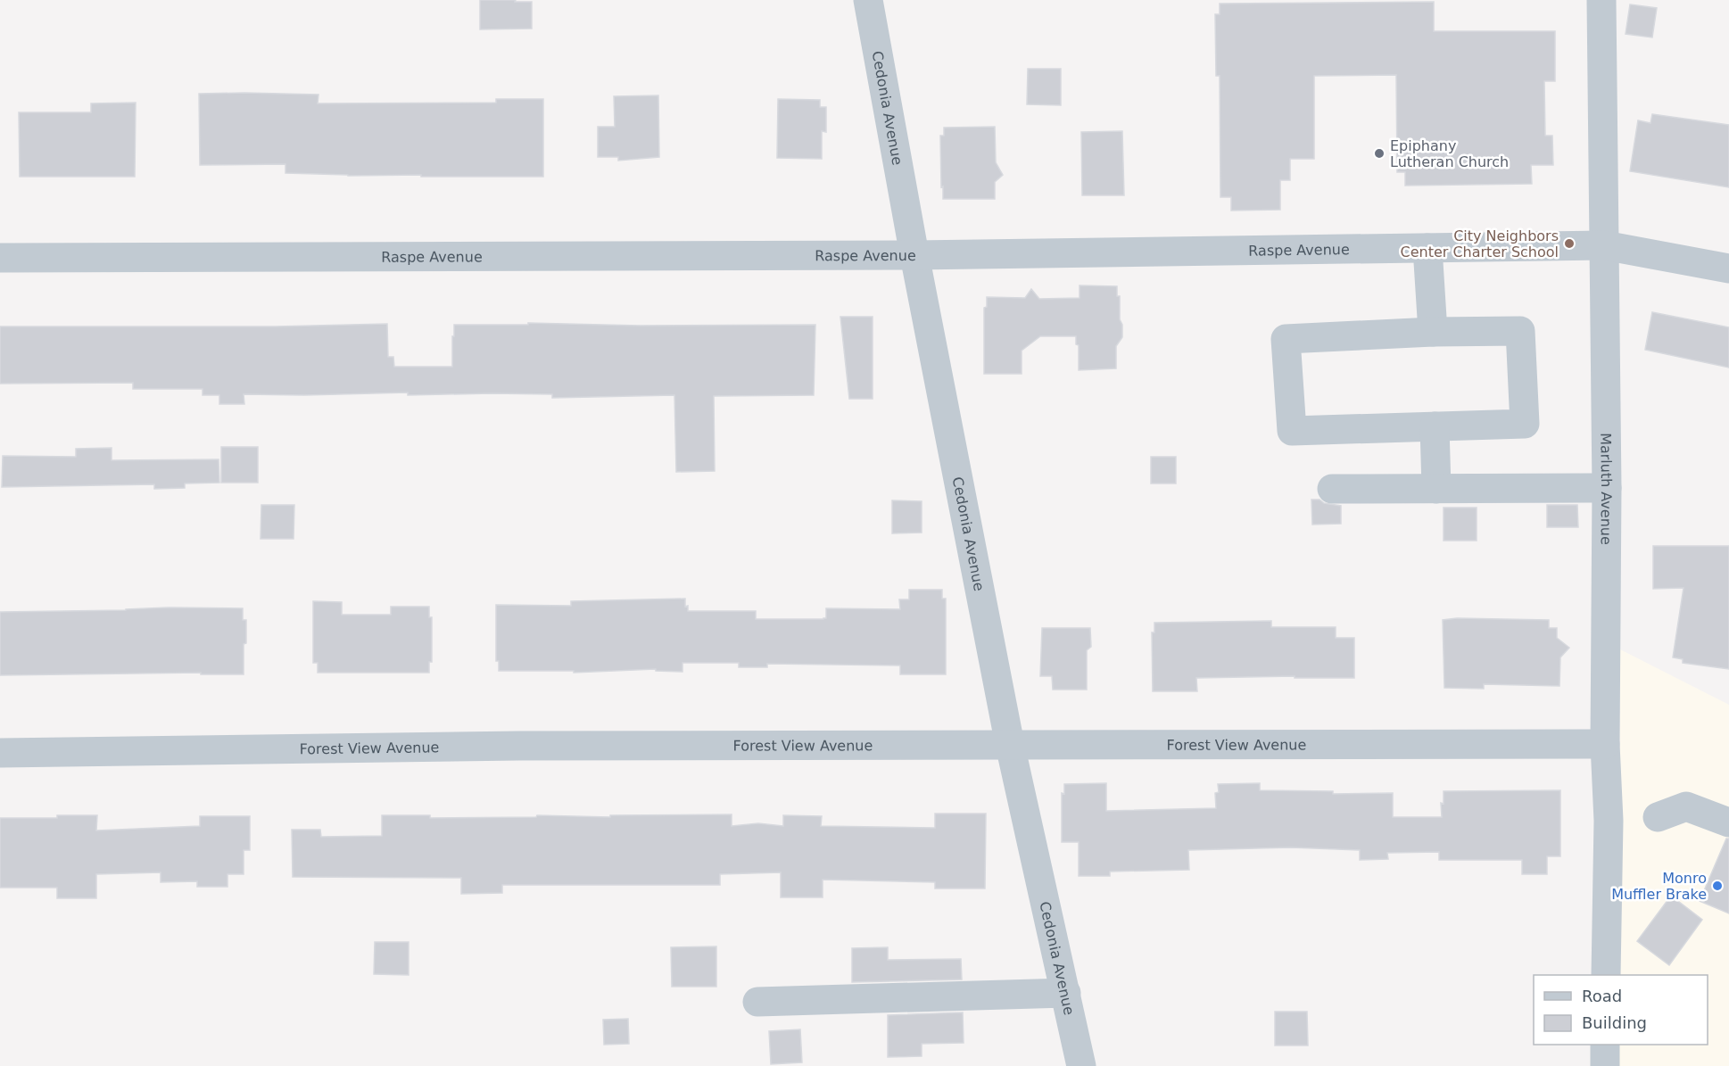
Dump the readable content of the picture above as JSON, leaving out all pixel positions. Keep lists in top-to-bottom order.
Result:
{
  "streets": {
    "street": [
      "Cedonia Avenue",
      "Raspe Avenue",
      "Marluth Avenue",
      "Forest View Avenue"
    ]
  },
  "crossings": [
    ["Cedonia Avenue", "Raspe Avenue"],
    ["Cedonia Avenue", "Forest View Avenue"],
    ["Raspe Avenue", "Marluth Avenue"],
    ["Marluth Avenue", "Forest View Avenue"]
  ],
  "places": ["Epiphany Lutheran Church", "City Neighbors Center Charter School", "Monro Muffler Brake"],
  "legend": ["Road", "Building"]
}
